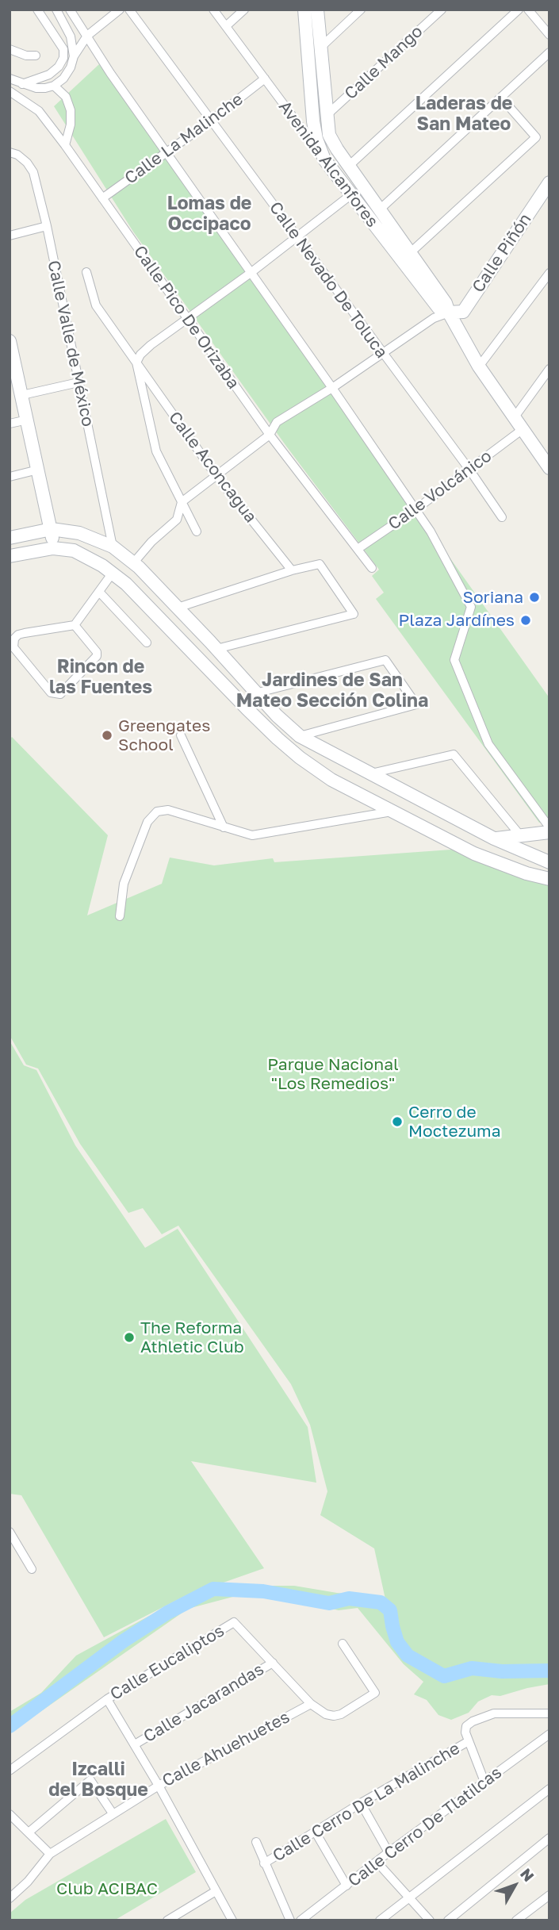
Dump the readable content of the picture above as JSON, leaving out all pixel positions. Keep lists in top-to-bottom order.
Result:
{
  "streets": {
    "main road": ["Avenida Alcanfores", "Calle Piñón"],
    "street": [
      "Calle Mango",
      "Calle La Malinche",
      "Calle Nevado De Toluca",
      "Calle Pico De Orizaba",
      "Calle Valle de México",
      "Calle Aconcagua",
      "Calle Volcánico",
      "Calle Eucaliptos",
      "Calle Jacarandas",
      "Calle Ahuehuetes",
      "Calle Cerro De La Malinche",
      "Calle Cerro De Tlatilcas"
    ]
  },
  "crossings": [
    ["Calle Mango", "Avenida Alcanfores"],
    ["Calle La Malinche", "Avenida Alcanfores"],
    ["Calle La Malinche", "Calle Nevado De Toluca"],
    ["Calle La Malinche", "Calle Pico De Orizaba"],
    ["Avenida Alcanfores", "Calle Piñón"],
    ["Avenida Alcanfores", "Calle Volcánico"],
    ["Calle Nevado De Toluca", "Calle Volcánico"],
    ["Calle Pico De Orizaba", "Calle Volcánico"],
    ["Calle Eucaliptos", "Calle Jacarandas"],
    ["Calle Eucaliptos", "Calle Ahuehuetes"]
  ],
  "districts": [
    "Laderas de San Mateo",
    "Lomas de Occipaco",
    "Rincon de las Fuentes",
    "Jardines de San Mateo Sección Colina",
    "Izcalli del Bosque"
  ],
  "parks": ["Parque Nacional \"Los Remedios\"", "Club ACIBAC"],
  "places": [
    "Soriana",
    "Plaza Jardínes",
    "Greengates School",
    "Cerro de Moctezuma",
    "The Reforma Athletic Club"
  ],
  "north": "top right"
}
